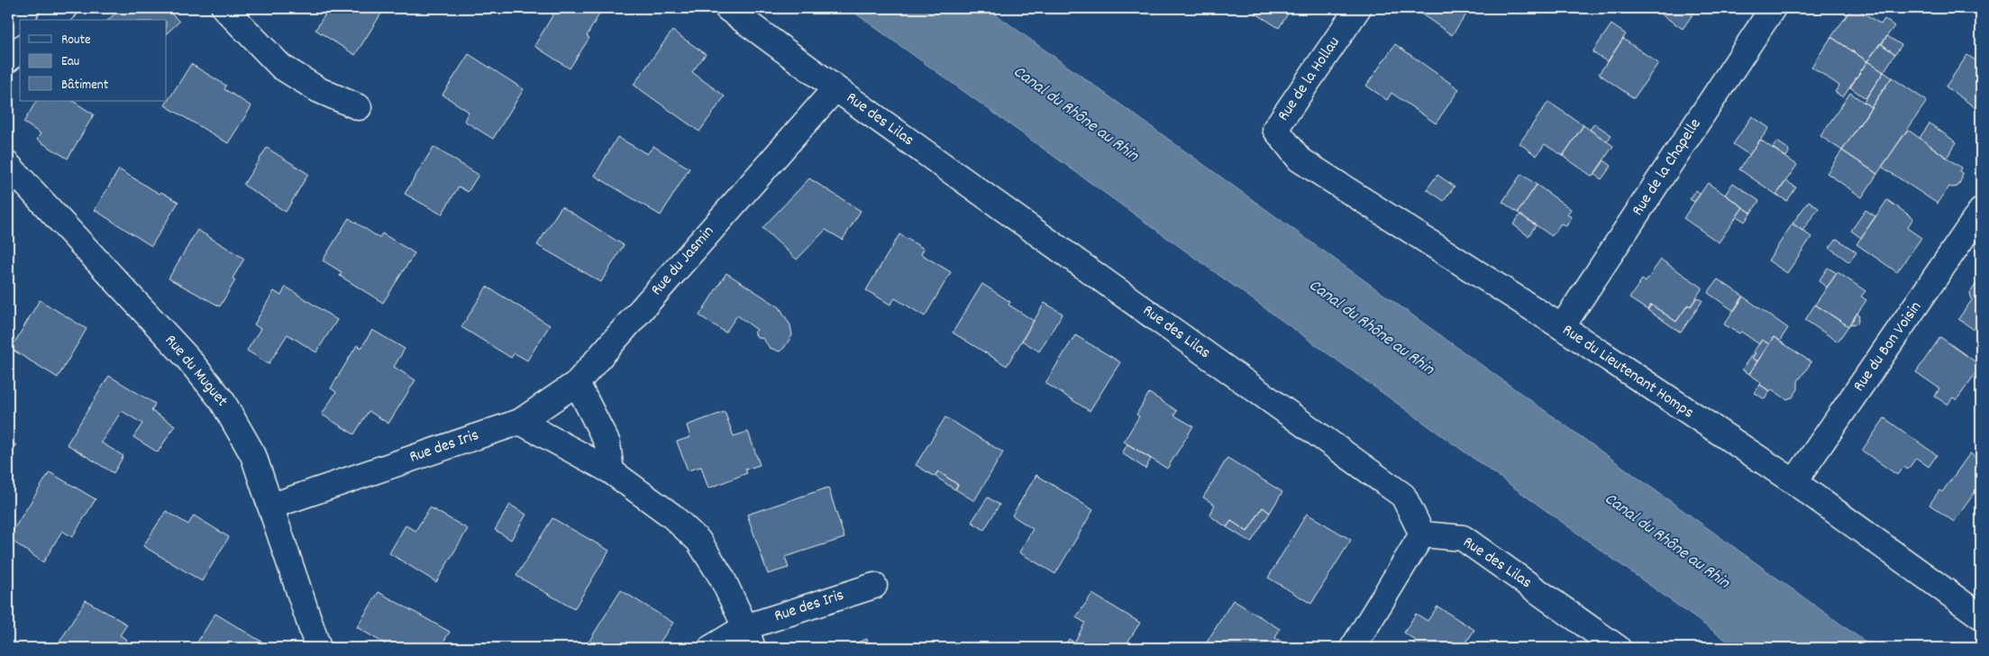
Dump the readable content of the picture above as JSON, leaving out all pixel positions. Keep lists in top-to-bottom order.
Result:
{
  "streets": {
    "street": [
      "Rue de la Hollau",
      "Rue des Lilas",
      "Rue de la Chapelle",
      "Rue du Jasmin",
      "Rue du Bon Voisin",
      "Rue du Muguet",
      "Rue du Lieutenant Homps",
      "Rue des Iris"
    ]
  },
  "crossings": [
    ["Rue de la Hollau", "Rue du Lieutenant Homps"],
    ["Rue des Lilas", "Rue du Jasmin"],
    ["Rue de la Chapelle", "Rue du Lieutenant Homps"],
    ["Rue du Jasmin", "Rue des Iris"],
    ["Rue du Bon Voisin", "Rue du Lieutenant Homps"],
    ["Rue du Muguet", "Rue des Iris"]
  ],
  "water": ["Canal du Rhône au Rhin"],
  "legend": ["Route", "Eau", "Bâtiment"]
}
